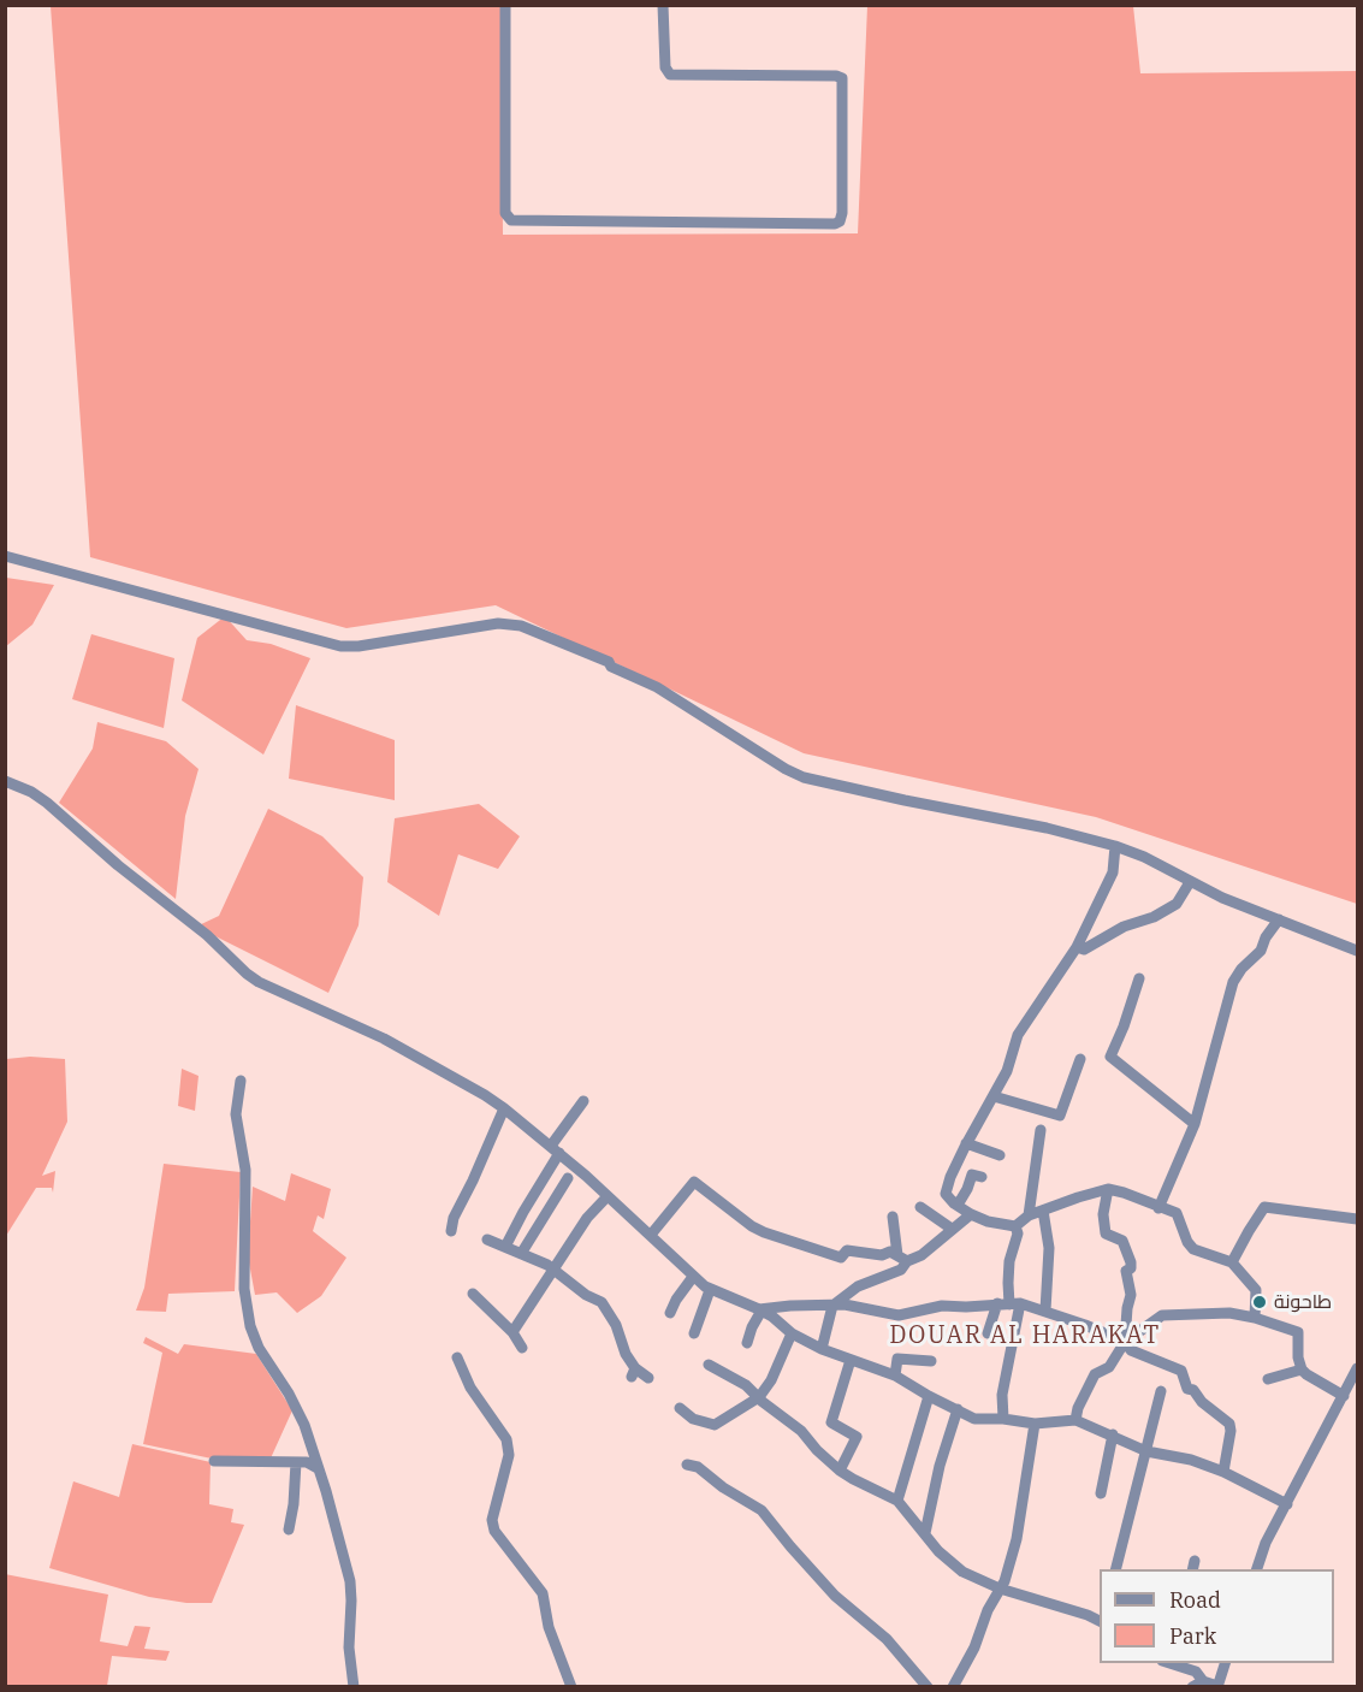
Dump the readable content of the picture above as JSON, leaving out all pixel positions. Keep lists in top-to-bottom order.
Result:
{
  "districts": ["DOUAR AL HARAKAT"],
  "places": ["طاحونة"],
  "legend": ["Road", "Park"]
}
